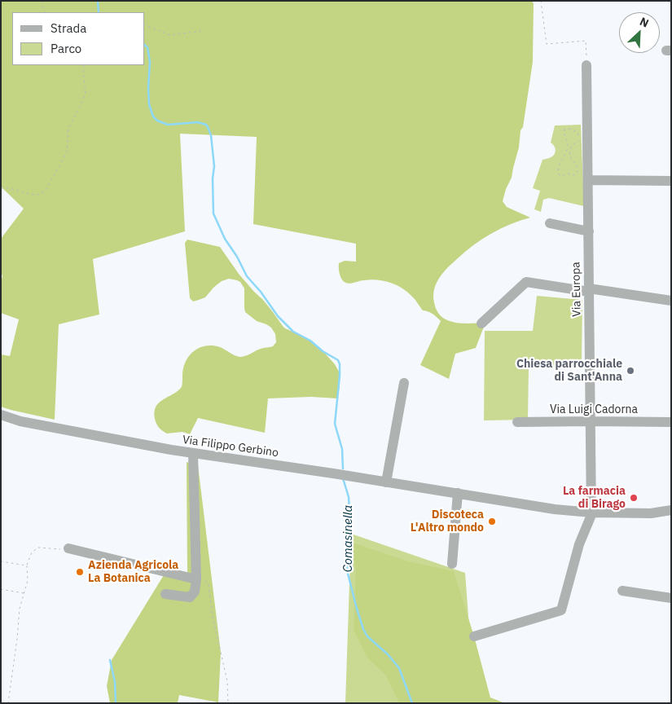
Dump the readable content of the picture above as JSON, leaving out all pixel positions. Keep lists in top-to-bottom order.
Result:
{
  "streets": {
    "street": ["Via Europa", "Via Luigi Cadorna", "Via Filippo Gerbino"]
  },
  "crossings": [
    ["Via Europa", "Via Luigi Cadorna"],
    ["Via Europa", "Via Filippo Gerbino"]
  ],
  "water": ["Comasinella"],
  "places": [
    "Chiesa parrocchiale di Sant'Anna",
    "La farmacia di Birago",
    "Discoteca L'Altro mondo",
    "Azienda Agricola La Botanica"
  ],
  "legend": ["Strada", "Parco"],
  "north": "top right"
}
